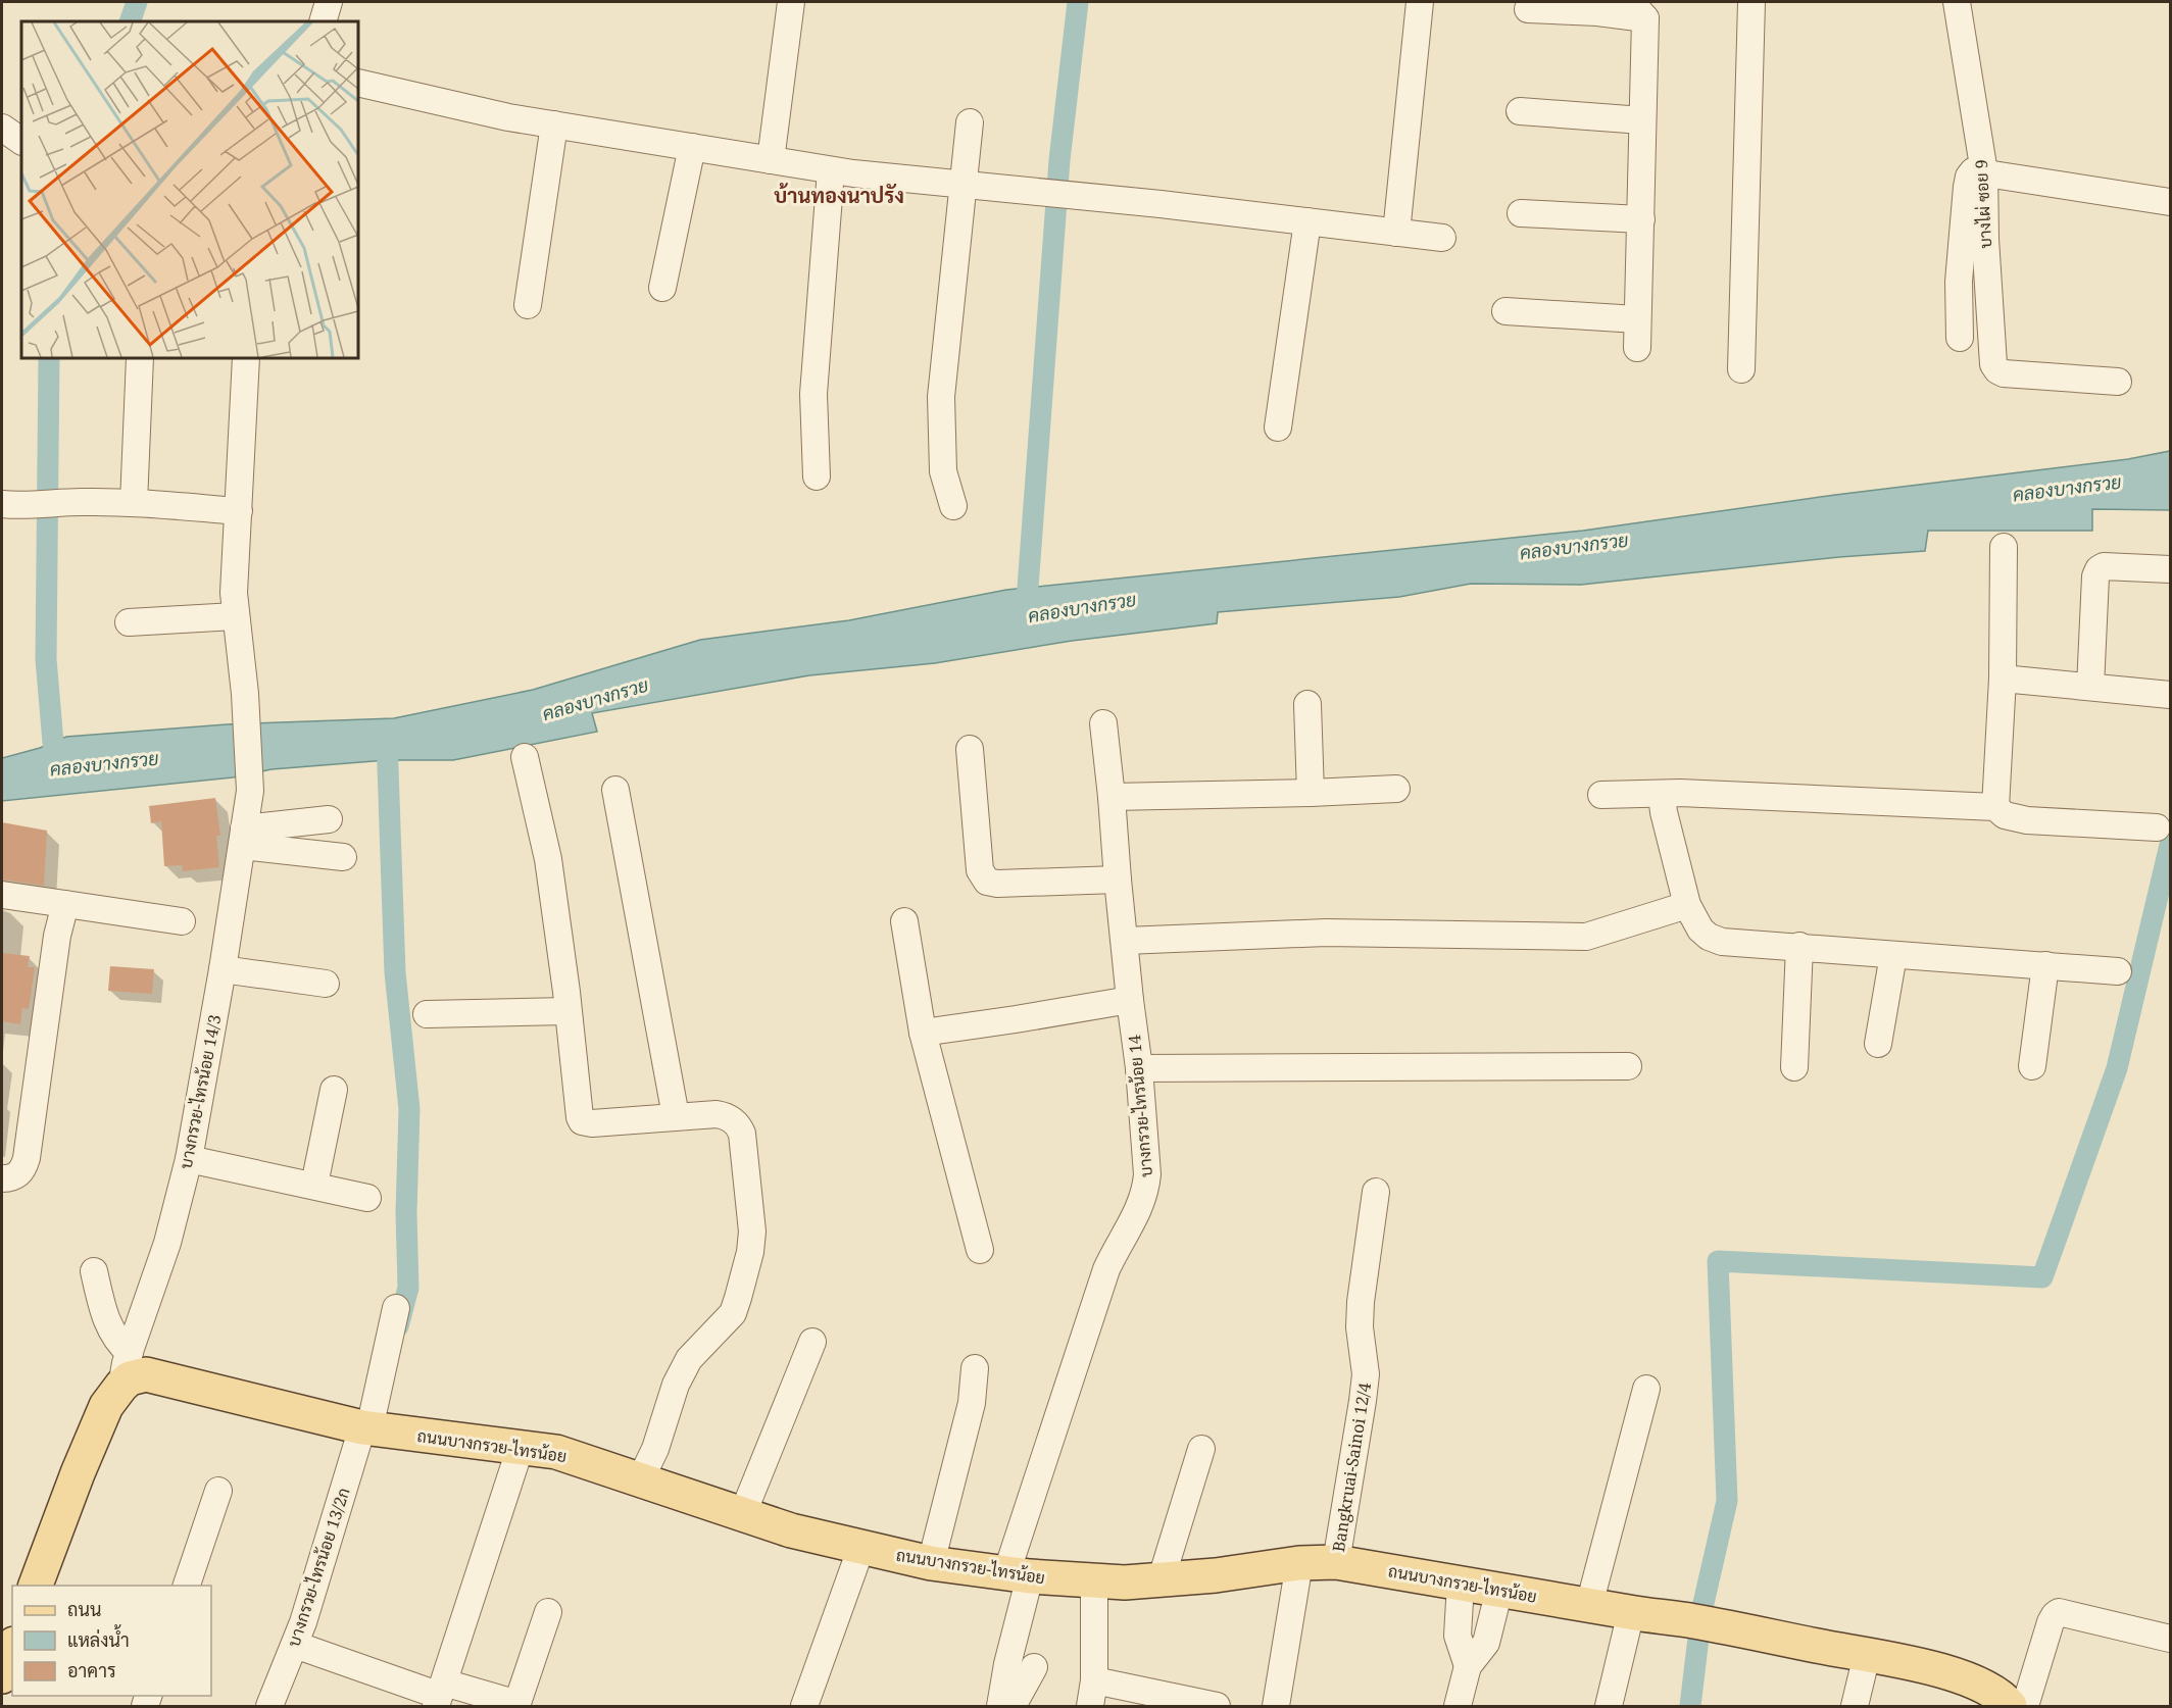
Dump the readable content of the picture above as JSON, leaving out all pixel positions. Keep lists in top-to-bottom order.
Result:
{
  "streets": {
    "main road": ["ถนนบางกรวย-ไทรน้อย"],
    "street": [
      "บางไผ่ ซอย 9",
      "บางกรวย-ไทรน้อย 14/3",
      "บางกรวย-ไทรน้อย 14",
      "Bangkruai-Sainoi 12/4",
      "บางกรวย-ไทรน้อย 13/2ก"
    ]
  },
  "crossings": [
    ["บางกรวย-ไทรน้อย 14/3", "ถนนบางกรวย-ไทรน้อย"],
    ["บางกรวย-ไทรน้อย 14", "ถนนบางกรวย-ไทรน้อย"],
    ["ถนนบางกรวย-ไทรน้อย", "Bangkruai-Sainoi 12/4"],
    ["ถนนบางกรวย-ไทรน้อย", "บางกรวย-ไทรน้อย 13/2ก"]
  ],
  "districts": ["บ้านทองนาปรัง"],
  "water": ["คลองบางกรวย"],
  "legend": ["ถนน", "แหล่งน้ำ", "อาคาร"]
}
